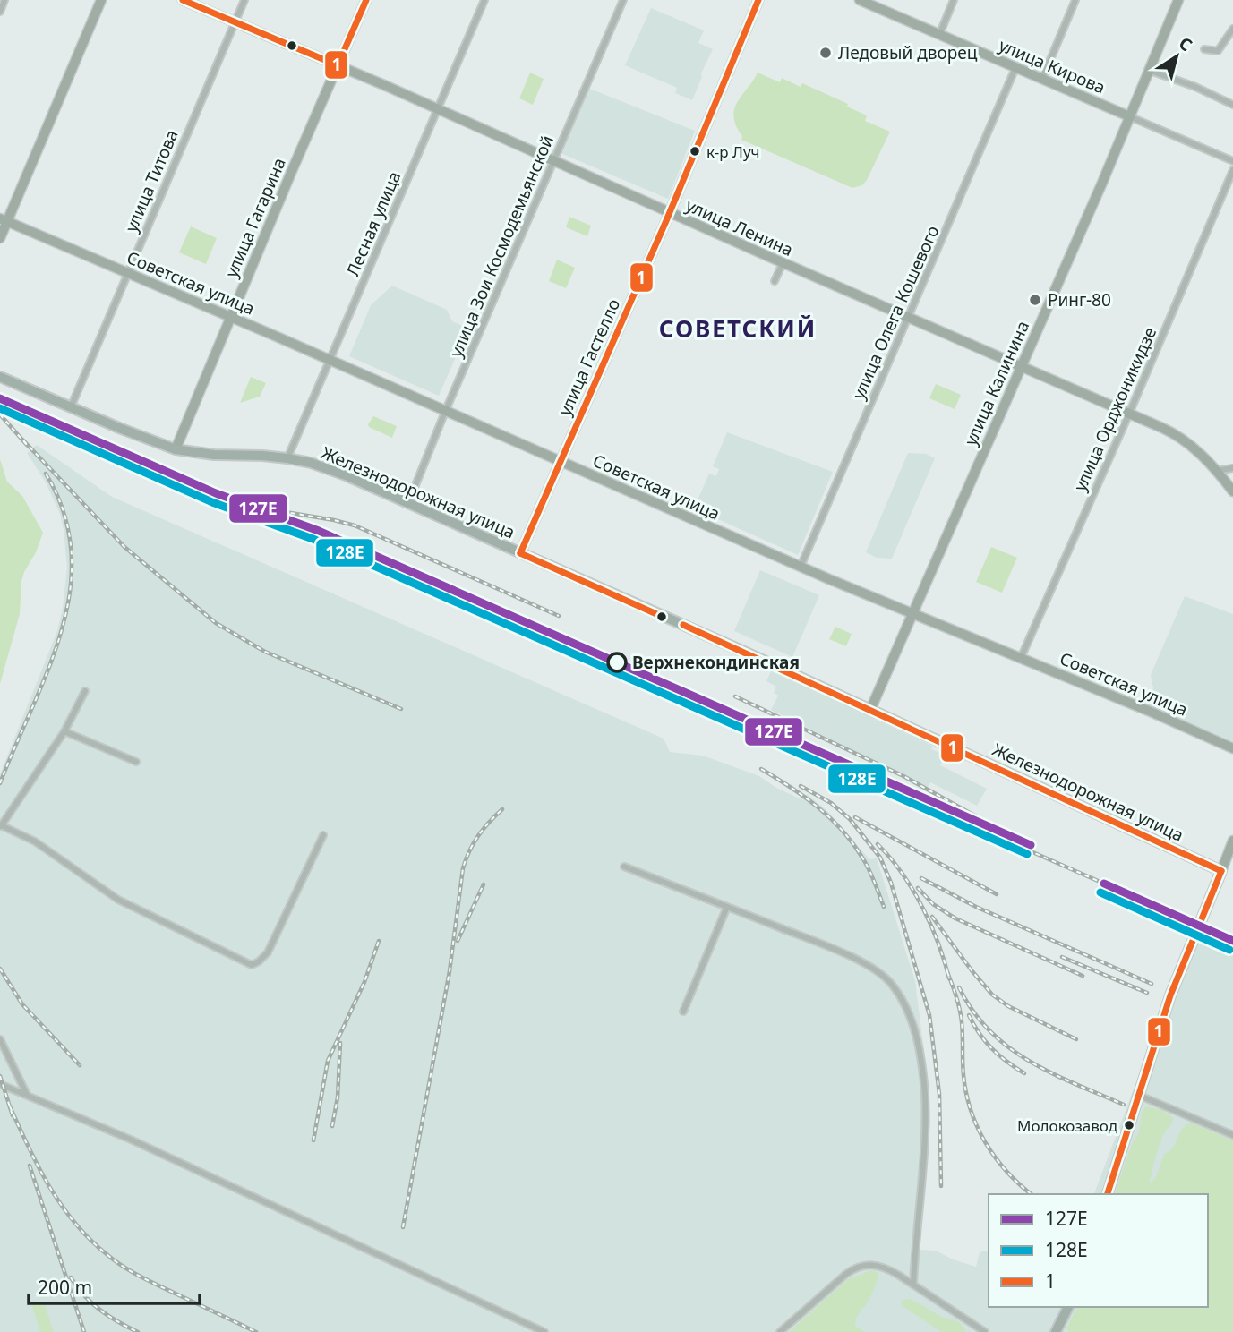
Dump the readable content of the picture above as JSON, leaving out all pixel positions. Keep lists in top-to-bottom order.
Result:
{
  "streets": {
    "main road": ["Железнодорожная улица"],
    "street": [
      "улица Кирова",
      "улица Титова",
      "улица Гагарина",
      "Лесная улица",
      "улица Ленина",
      "улица Зои Космодемьянской",
      "Советская улица",
      "улица Олега Кошевого",
      "улица Гастелло",
      "улица Калинина",
      "улица Орджоникидзе"
    ]
  },
  "crossings": [
    ["улица Кирова", "улица Олега Кошевого"],
    ["улица Кирова", "улица Калинина"],
    ["улица Титова", "улица Ленина"],
    ["улица Титова", "Советская улица"],
    ["улица Титова", "Железнодорожная улица"],
    ["улица Гагарина", "улица Ленина"],
    ["улица Гагарина", "Советская улица"],
    ["улица Гагарина", "Железнодорожная улица"],
    ["Лесная улица", "улица Ленина"],
    ["Лесная улица", "Советская улица"],
    ["Лесная улица", "Железнодорожная улица"],
    ["улица Ленина", "улица Зои Космодемьянской"],
    ["улица Ленина", "улица Олега Кошевого"],
    ["улица Ленина", "улица Гастелло"],
    ["улица Ленина", "улица Калинина"],
    ["улица Ленина", "улица Орджоникидзе"],
    ["улица Зои Космодемьянской", "Советская улица"],
    ["улица Зои Космодемьянской", "Железнодорожная улица"],
    ["Советская улица", "улица Олега Кошевого"],
    ["Советская улица", "улица Гастелло"],
    ["Советская улица", "улица Калинина"],
    ["Советская улица", "улица Орджоникидзе"],
    ["улица Гастелло", "Железнодорожная улица"],
    ["улица Калинина", "Железнодорожная улица"]
  ],
  "districts": ["СОВЕТСКИЙ"],
  "places": [
    "Ледовый дворец",
    "к-р Луч",
    "Ринг-80",
    "Верхнекондинская",
    "Молокозавод"
  ],
  "lines": ["transit line 1", "transit line 127Е", "transit line 128Е"],
  "legend": ["127Е", "128Е", "1"],
  "scale_bar": "200 m",
  "north": "top right"
}
